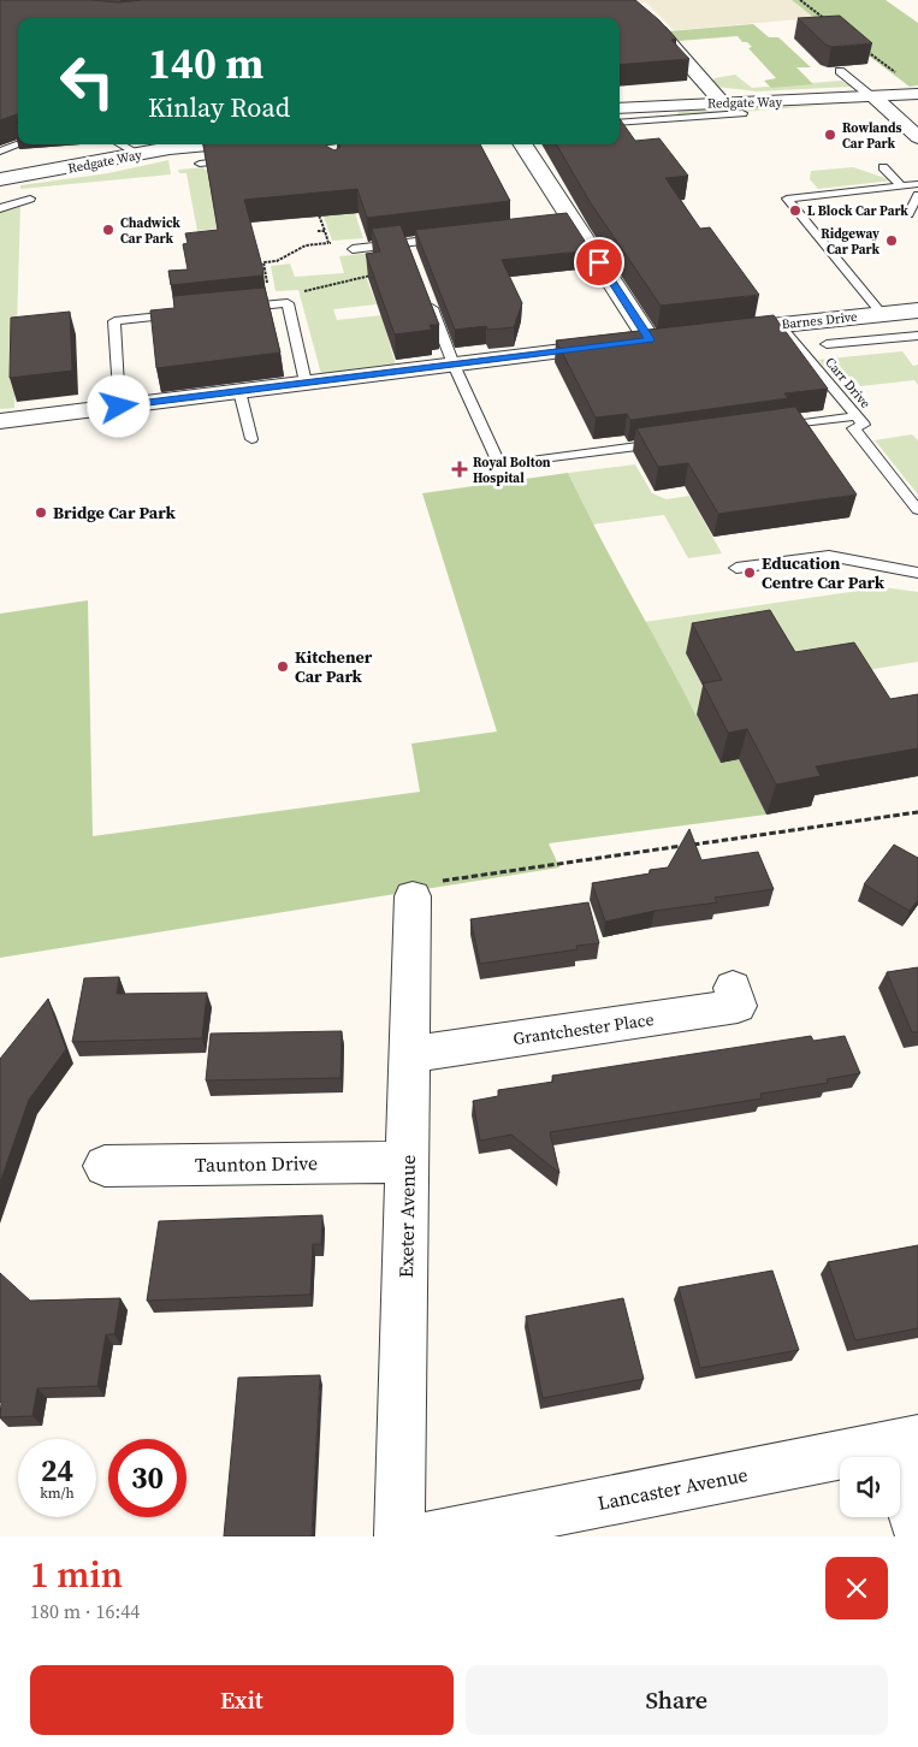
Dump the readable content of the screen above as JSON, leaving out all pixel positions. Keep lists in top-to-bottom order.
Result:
{
  "streets": {
    "street": [
      "Redgate Way",
      "Barnes Drive",
      "Grantchester Place",
      "Taunton Drive",
      "Exeter Avenue",
      "Lancaster Avenue"
    ],
    "lane": ["Carr Drive"]
  },
  "crossings": [
    ["Barnes Drive", "Carr Drive"],
    ["Grantchester Place", "Exeter Avenue"],
    ["Taunton Drive", "Exeter Avenue"]
  ],
  "places": {
    "other": [
      "Rowlands Car Park",
      "L Block Car Park",
      "Chadwick Car Park",
      "Ridgeway Car Park",
      "Bridge Car Park",
      "Education Centre Car Park",
      "Kitchener Car Park"
    ],
    "health": ["Royal Bolton Hospital"]
  },
  "page": {
    "turn": ["140 m", "Kinlay Road"],
    "speed": "24 km/h",
    "limit": "30",
    "heading": ["1 min", "180 m · 16:44"],
    "buttons": ["Exit", "Share"]
  }
}
